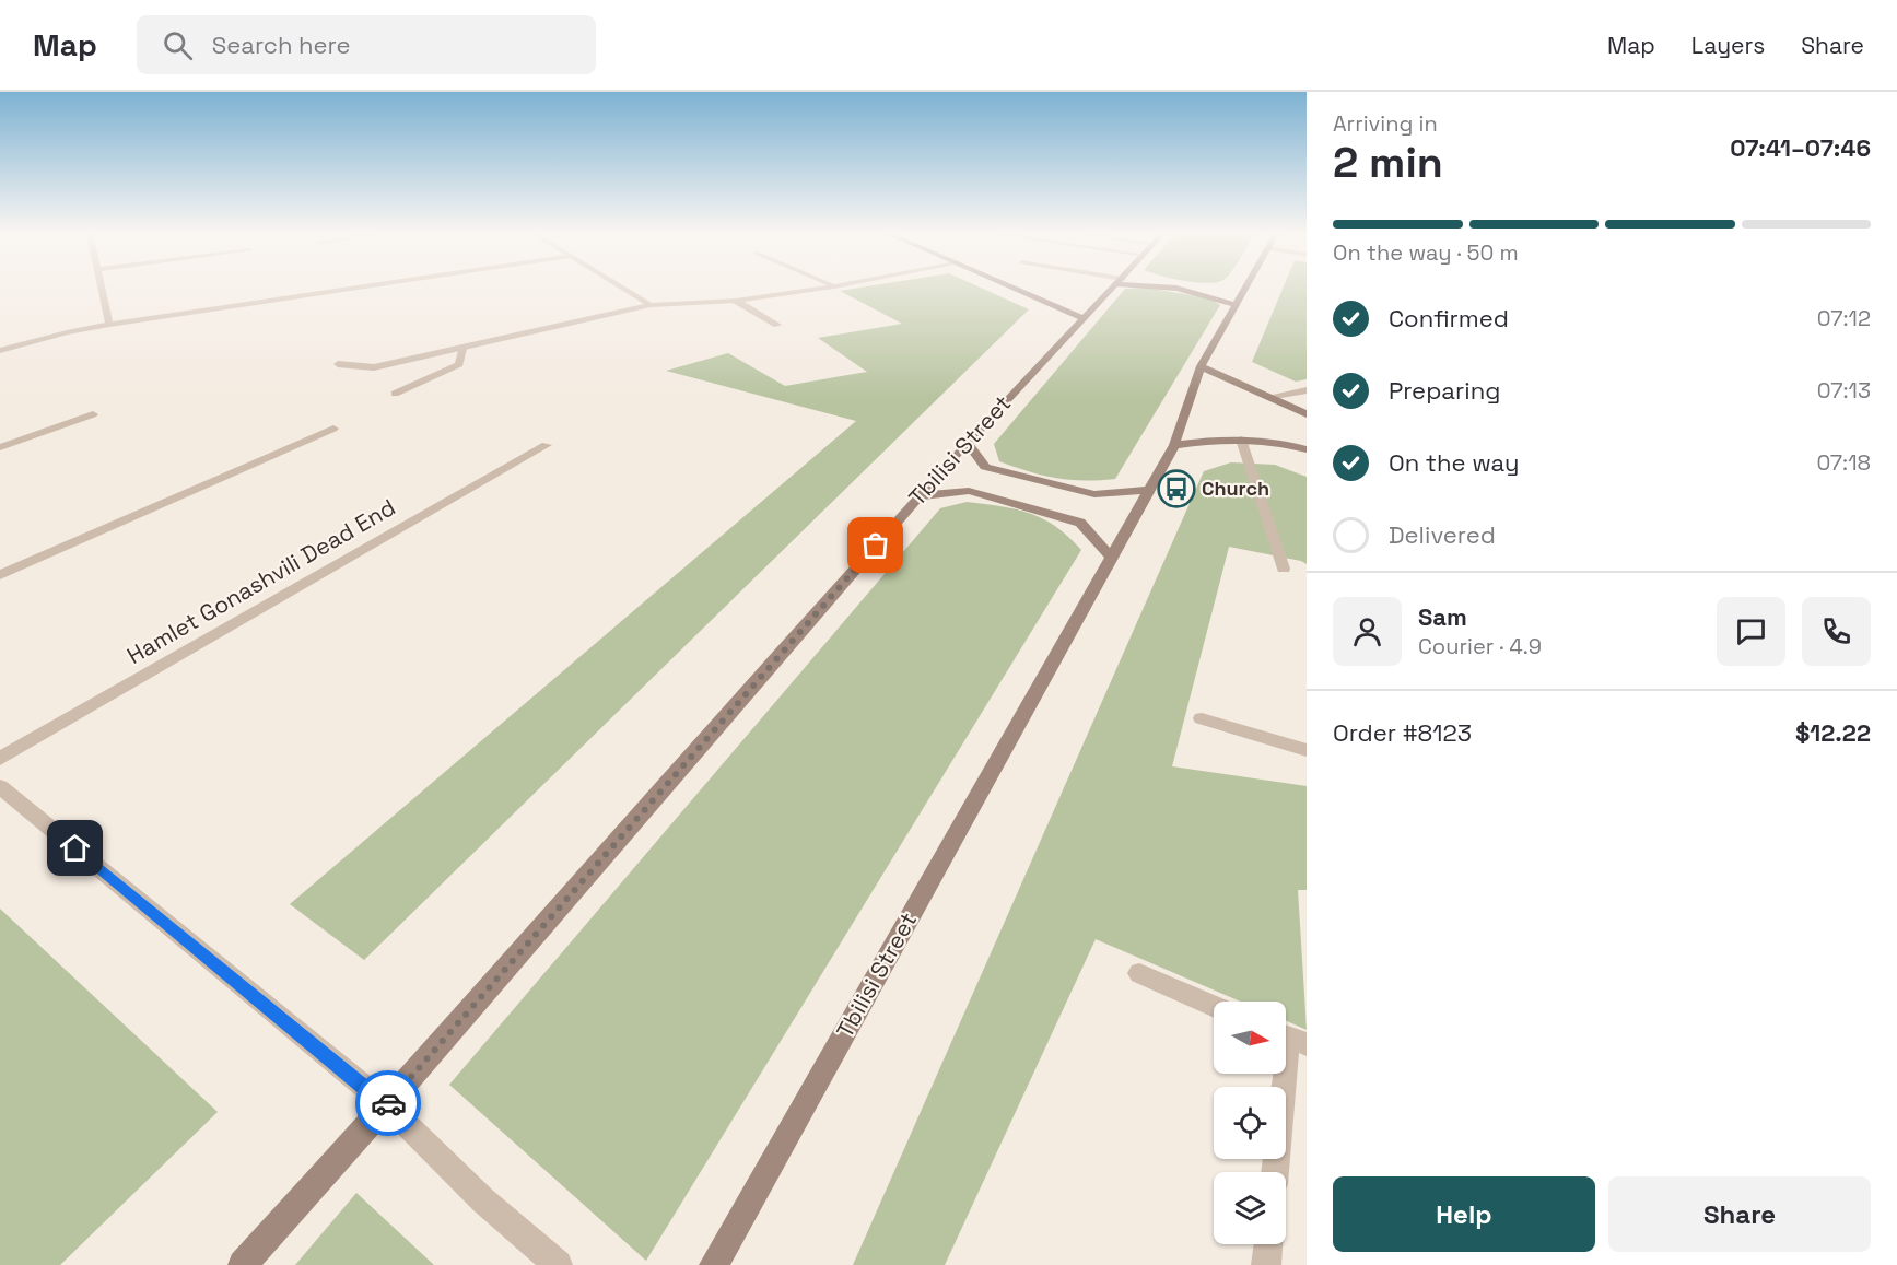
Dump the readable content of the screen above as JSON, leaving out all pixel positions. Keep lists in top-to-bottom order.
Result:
{
  "streets": {
    "main road": ["Tbilisi Street"],
    "street": ["Hamlet Gonashvili Dead End"]
  },
  "places": {
    "bus stop": ["Church"]
  },
  "north": "right",
  "page": {
    "header": "Map",
    "search": "Search here",
    "nav": ["Map", "Layers", "Share"],
    "heading": ["2 min", "Arriving in", "07:41–07:46"],
    "panel": [
      "Sam",
      "Courier · 4.9",
      "Order #8123",
      "$12.22"
    ],
    "bar": "On the way · 50 m",
    "list": [
      ["Confirmed", "07:12"],
      ["Preparing", "07:13"],
      ["On the way", "07:18"],
      "Delivered"
    ],
    "buttons": ["Help", "Share"]
  }
}
